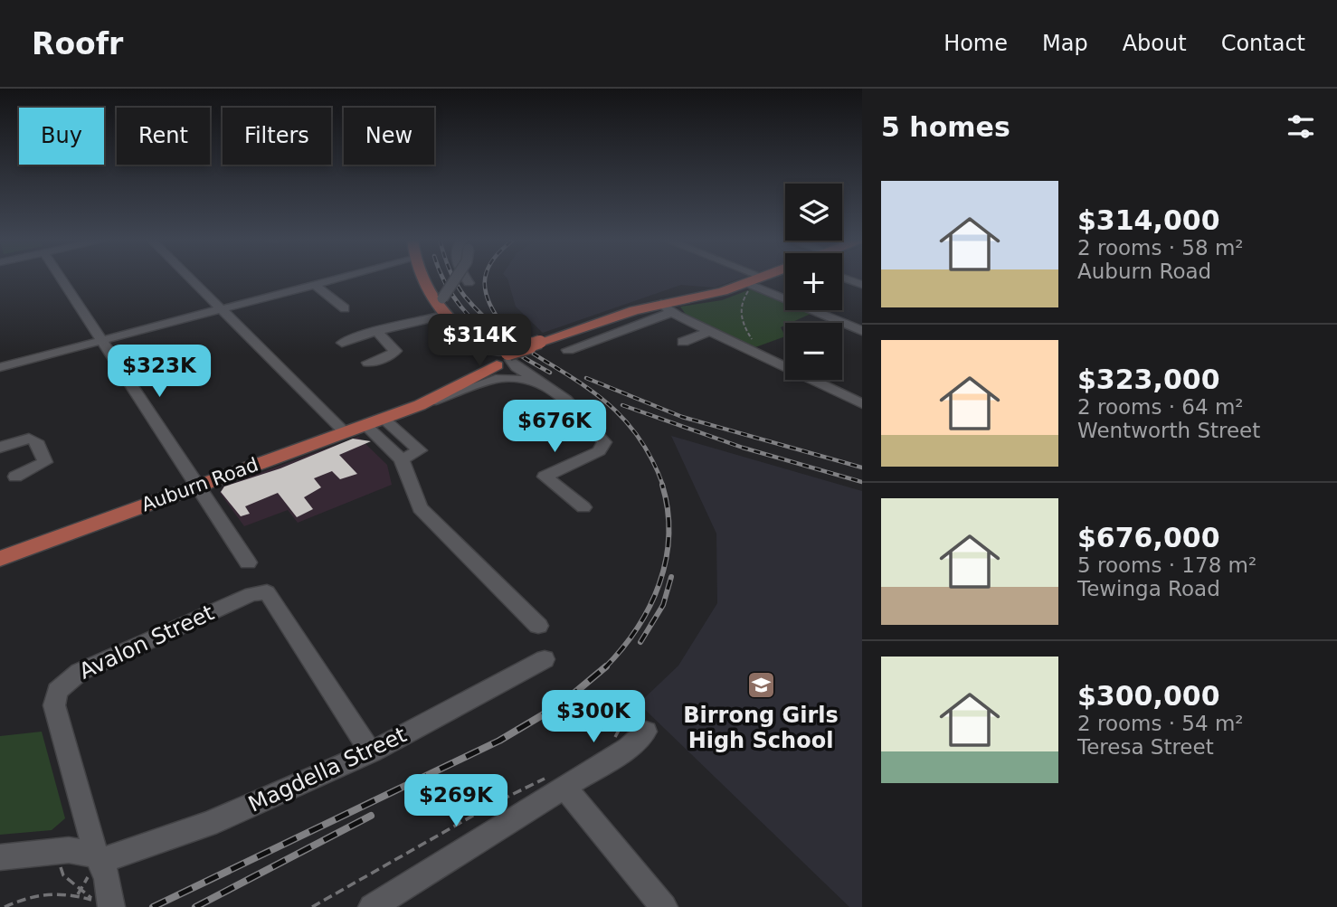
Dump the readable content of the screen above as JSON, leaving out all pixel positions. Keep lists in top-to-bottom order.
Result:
{
  "streets": {
    "main road": ["Auburn Road"],
    "street": ["Avalon Street", "Magdella Street"]
  },
  "crossings": [
    ["Avalon Street", "Magdella Street"]
  ],
  "places": {
    "school or university": ["Birrong Girls High School"]
  },
  "page": {
    "header": "Roofr",
    "nav": [
      "Home",
      "Map",
      "About",
      "Contact"
    ],
    "heading": "5 homes",
    "chip": [
      "Buy",
      "Rent",
      "Filters",
      "New"
    ],
    "list": [
      {
        "name": "$314,000",
        "note": "2 rooms · 58 m² · Auburn Road"
      },
      {
        "name": "$323,000",
        "note": "2 rooms · 64 m² · Wentworth Street"
      },
      {
        "name": "$676,000",
        "note": "5 rooms · 178 m² · Tewinga Road"
      },
      {
        "name": "$300,000",
        "note": "2 rooms · 54 m² · Teresa Street"
      }
    ],
    "map_buttons": ["+", "−"],
    "price": [
      "$314K",
      "$323K",
      "$676K",
      "$300K",
      "$269K"
    ]
  }
}
